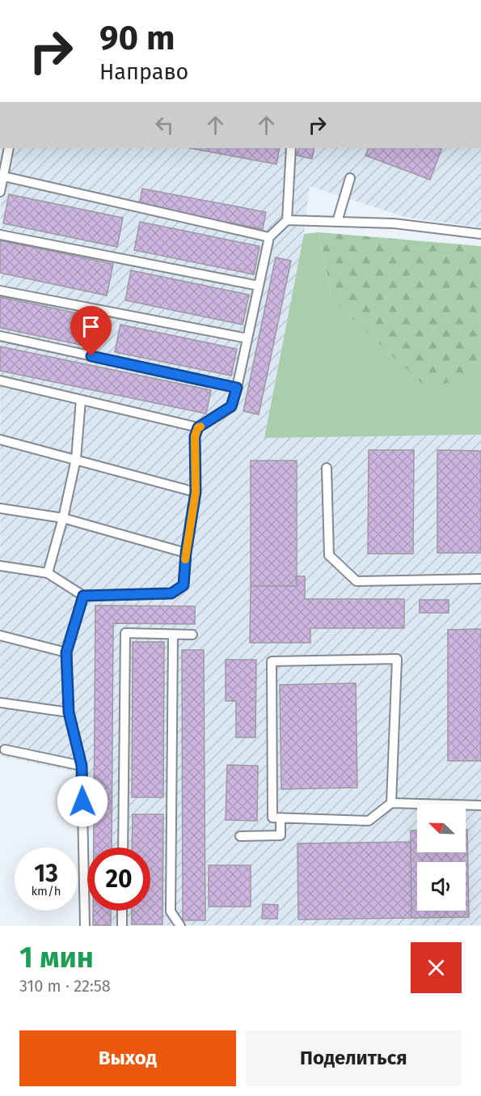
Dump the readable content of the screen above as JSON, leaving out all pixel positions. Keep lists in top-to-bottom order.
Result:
{
  "north": "top left",
  "page": {
    "turn": ["90 m", "Направо"],
    "speed": "13 km/h",
    "limit": "20",
    "heading": ["1 мин", "310 m · 22:58"],
    "buttons": ["Выход", "Поделиться"]
  }
}
